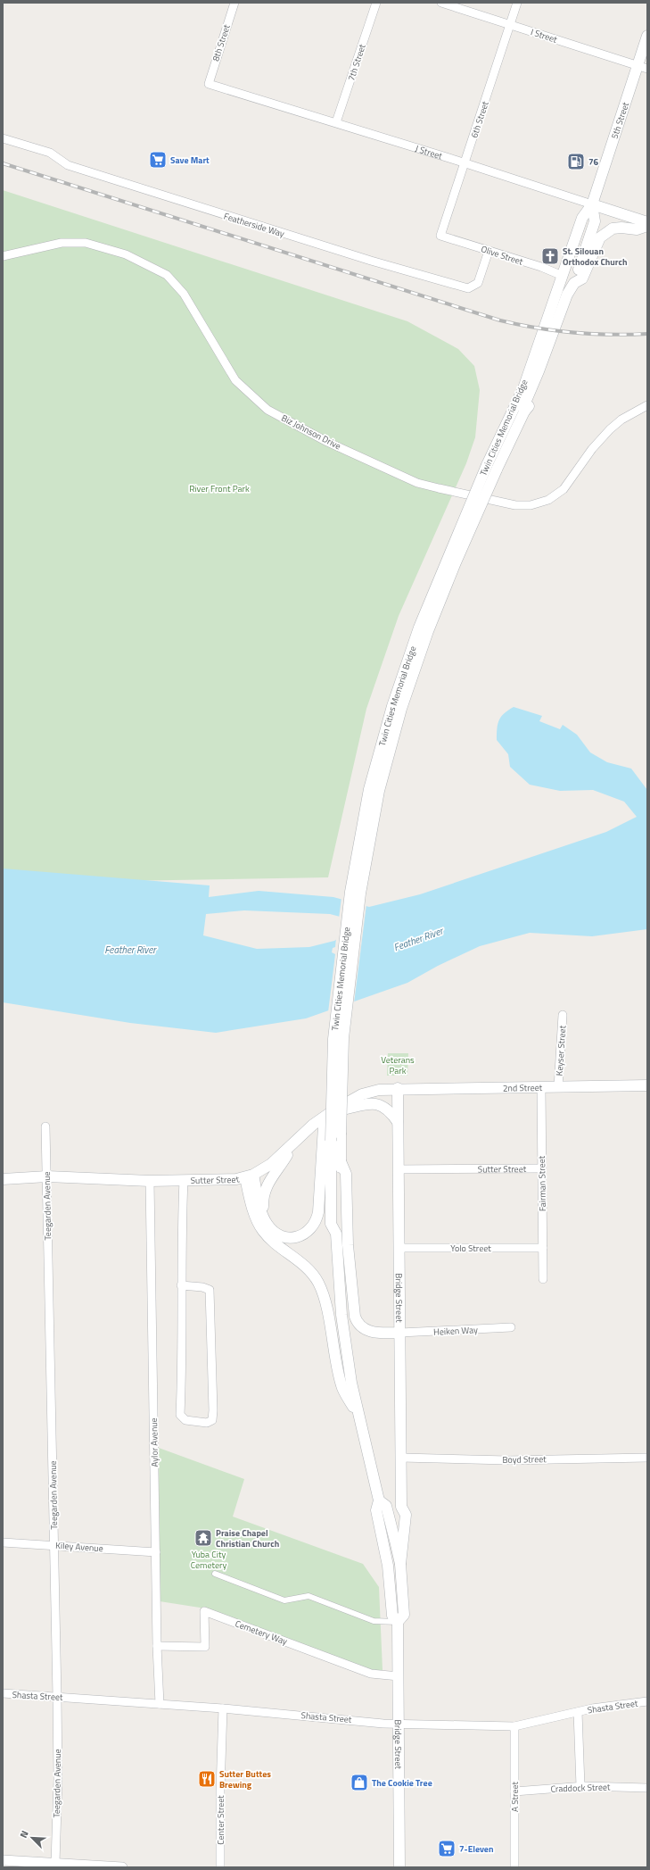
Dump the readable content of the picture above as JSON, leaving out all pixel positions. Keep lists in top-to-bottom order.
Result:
{
  "streets": {
    "main road": [
      "5th Street",
      "J Street",
      "Twin Cities Memorial Bridge",
      "2nd Street",
      "Sutter Street",
      "Bridge Street"
    ],
    "street": [
      "I Street",
      "8th Street",
      "7th Street",
      "6th Street",
      "Featherside Way",
      "Olive Street",
      "Biz Johnson Drive",
      "Keyser Street",
      "Fairman Street",
      "Teegarden Avenue",
      "Yolo Street",
      "Heiken Way",
      "Aylor Avenue",
      "Boyd Street",
      "Kiley Avenue",
      "Cemetery Way",
      "Shasta Street",
      "Craddock Street",
      "A Street",
      "Center Street"
    ]
  },
  "crossings": [
    ["I Street", "6th Street"],
    ["I Street", "5th Street"],
    ["8th Street", "J Street"],
    ["7th Street", "J Street"],
    ["6th Street", "J Street"],
    ["6th Street", "Olive Street"],
    ["5th Street", "J Street"],
    ["5th Street", "Olive Street"],
    ["5th Street", "Twin Cities Memorial Bridge"],
    ["Featherside Way", "Olive Street"],
    ["Olive Street", "Twin Cities Memorial Bridge"],
    ["Twin Cities Memorial Bridge", "Bridge Street"],
    ["Keyser Street", "2nd Street"],
    ["2nd Street", "Sutter Street"],
    ["2nd Street", "Fairman Street"],
    ["2nd Street", "Bridge Street"],
    ["Sutter Street", "Fairman Street"],
    ["Sutter Street", "Teegarden Avenue"],
    ["Sutter Street", "Bridge Street"],
    ["Sutter Street", "Aylor Avenue"],
    ["Fairman Street", "Yolo Street"],
    ["Teegarden Avenue", "Kiley Avenue"],
    ["Teegarden Avenue", "Shasta Street"],
    ["Yolo Street", "Bridge Street"],
    ["Bridge Street", "Heiken Way"],
    ["Bridge Street", "Boyd Street"],
    ["Bridge Street", "Cemetery Way"],
    ["Bridge Street", "Shasta Street"],
    ["Aylor Avenue", "Kiley Avenue"],
    ["Aylor Avenue", "Cemetery Way"],
    ["Aylor Avenue", "Shasta Street"],
    ["Shasta Street", "A Street"],
    ["Shasta Street", "Center Street"],
    ["Craddock Street", "A Street"]
  ],
  "water": ["Feather River"],
  "parks": ["River Front Park", "Veterans Park", "Yuba City Cemetery"],
  "places": {
    "supermarket": ["Save Mart", "7-Eleven"],
    "fuel station": ["76"],
    "church": ["St. Silouan Orthodox Church"],
    "temple": ["Praise Chapel Christian Church"],
    "restaurant": ["Sutter Buttes Brewing"],
    "shop": ["The Cookie Tree"]
  },
  "north": "top left"
}
